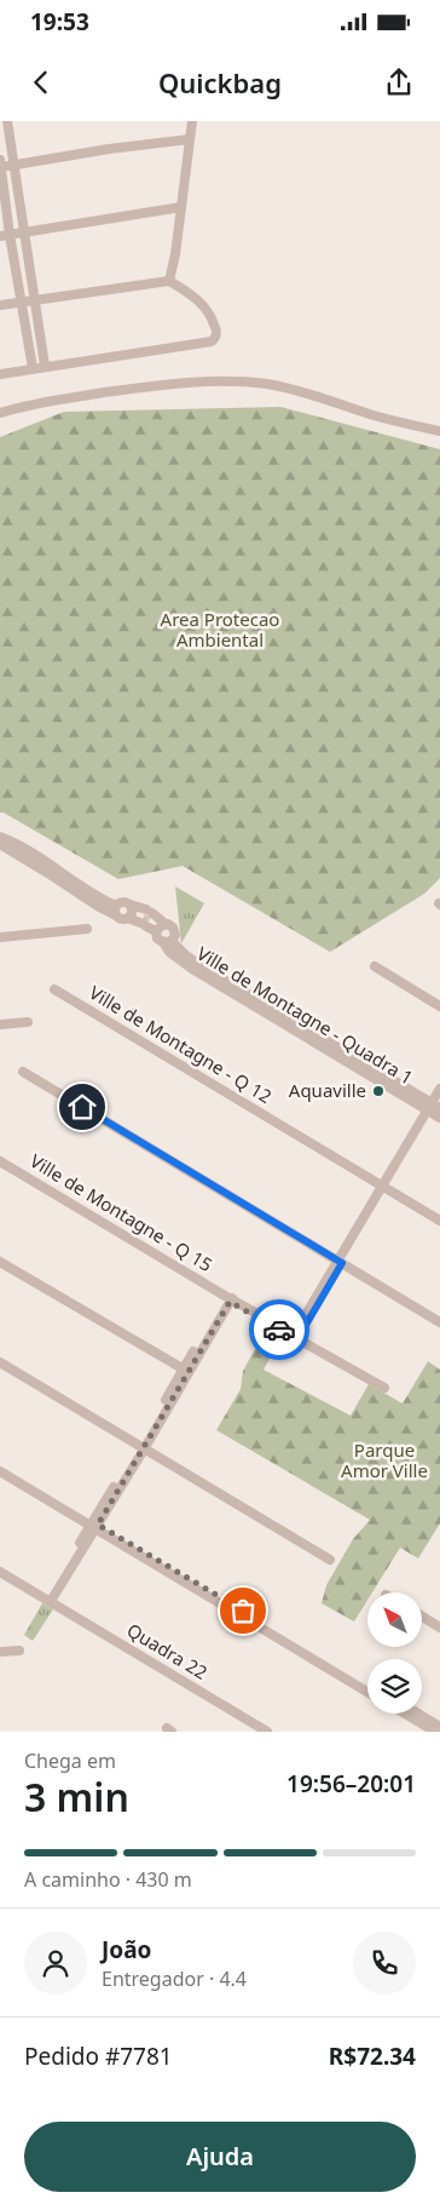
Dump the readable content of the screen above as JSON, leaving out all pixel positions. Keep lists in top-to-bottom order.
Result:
{
  "streets": {
    "street": [
      "Ville de Montagne - Quadra 1",
      "Ville de Montagne - Q 12",
      "Ville de Montagne - Q 15",
      "Quadra 22"
    ]
  },
  "parks": ["Area Protecao Ambiental", "Parque Amor Ville"],
  "places": ["Aquaville"],
  "north": "top left",
  "page": {
    "status": "19:53",
    "header": "Quickbag",
    "heading": ["3 min", "Chega em", "19:56–20:01"],
    "panel": [
      "João",
      "Entregador · 4.4",
      "Pedido #7781",
      "R$72.34"
    ],
    "bar": "A caminho · 430 m",
    "buttons": "Ajuda"
  }
}
